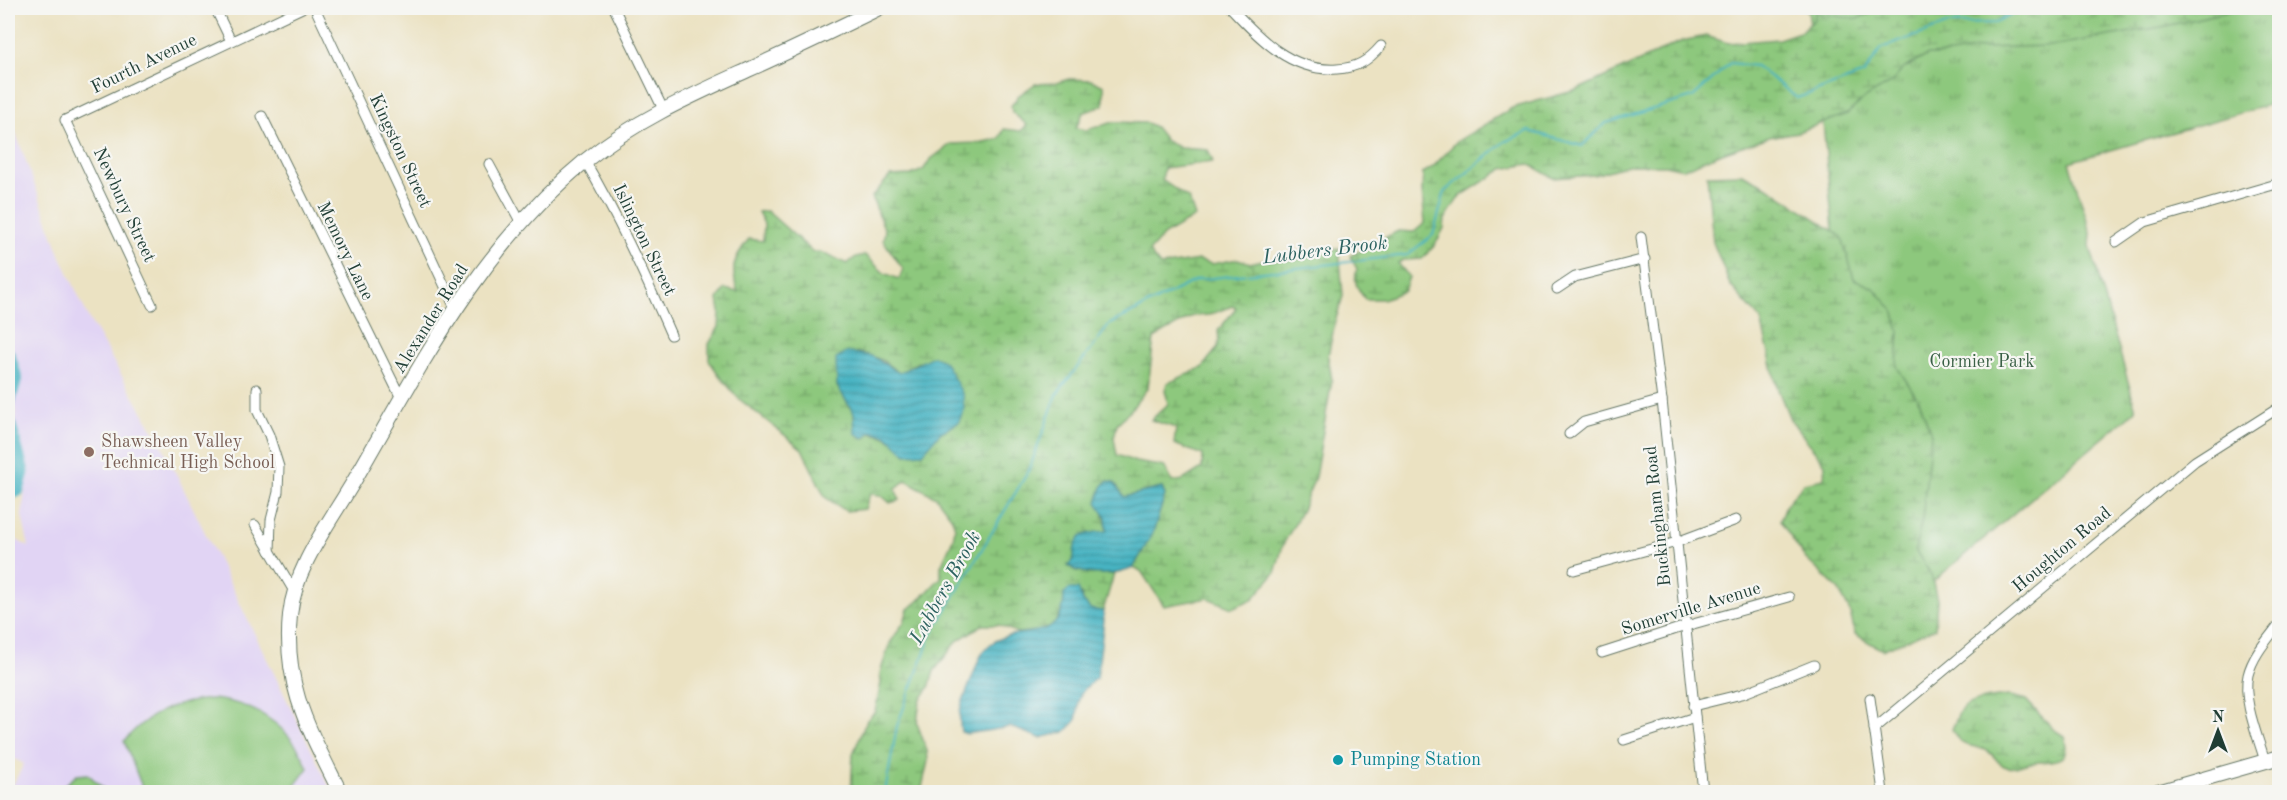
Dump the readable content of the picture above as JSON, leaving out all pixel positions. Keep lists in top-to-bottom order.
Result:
{
  "streets": {
    "street": [
      "Fourth Avenue",
      "Kingston Street",
      "Newbury Street",
      "Islington Street",
      "Memory Lane",
      "Alexander Road",
      "Buckingham Road",
      "Houghton Road",
      "Somerville Avenue"
    ]
  },
  "crossings": [
    ["Fourth Avenue", "Newbury Street"],
    ["Kingston Street", "Alexander Road"],
    ["Islington Street", "Alexander Road"],
    ["Memory Lane", "Alexander Road"],
    ["Buckingham Road", "Somerville Avenue"]
  ],
  "water": ["Lubbers Brook"],
  "parks": ["Cormier Park"],
  "places": ["Shawsheen Valley Technical High School", "Pumping Station"],
  "north": "top"
}
